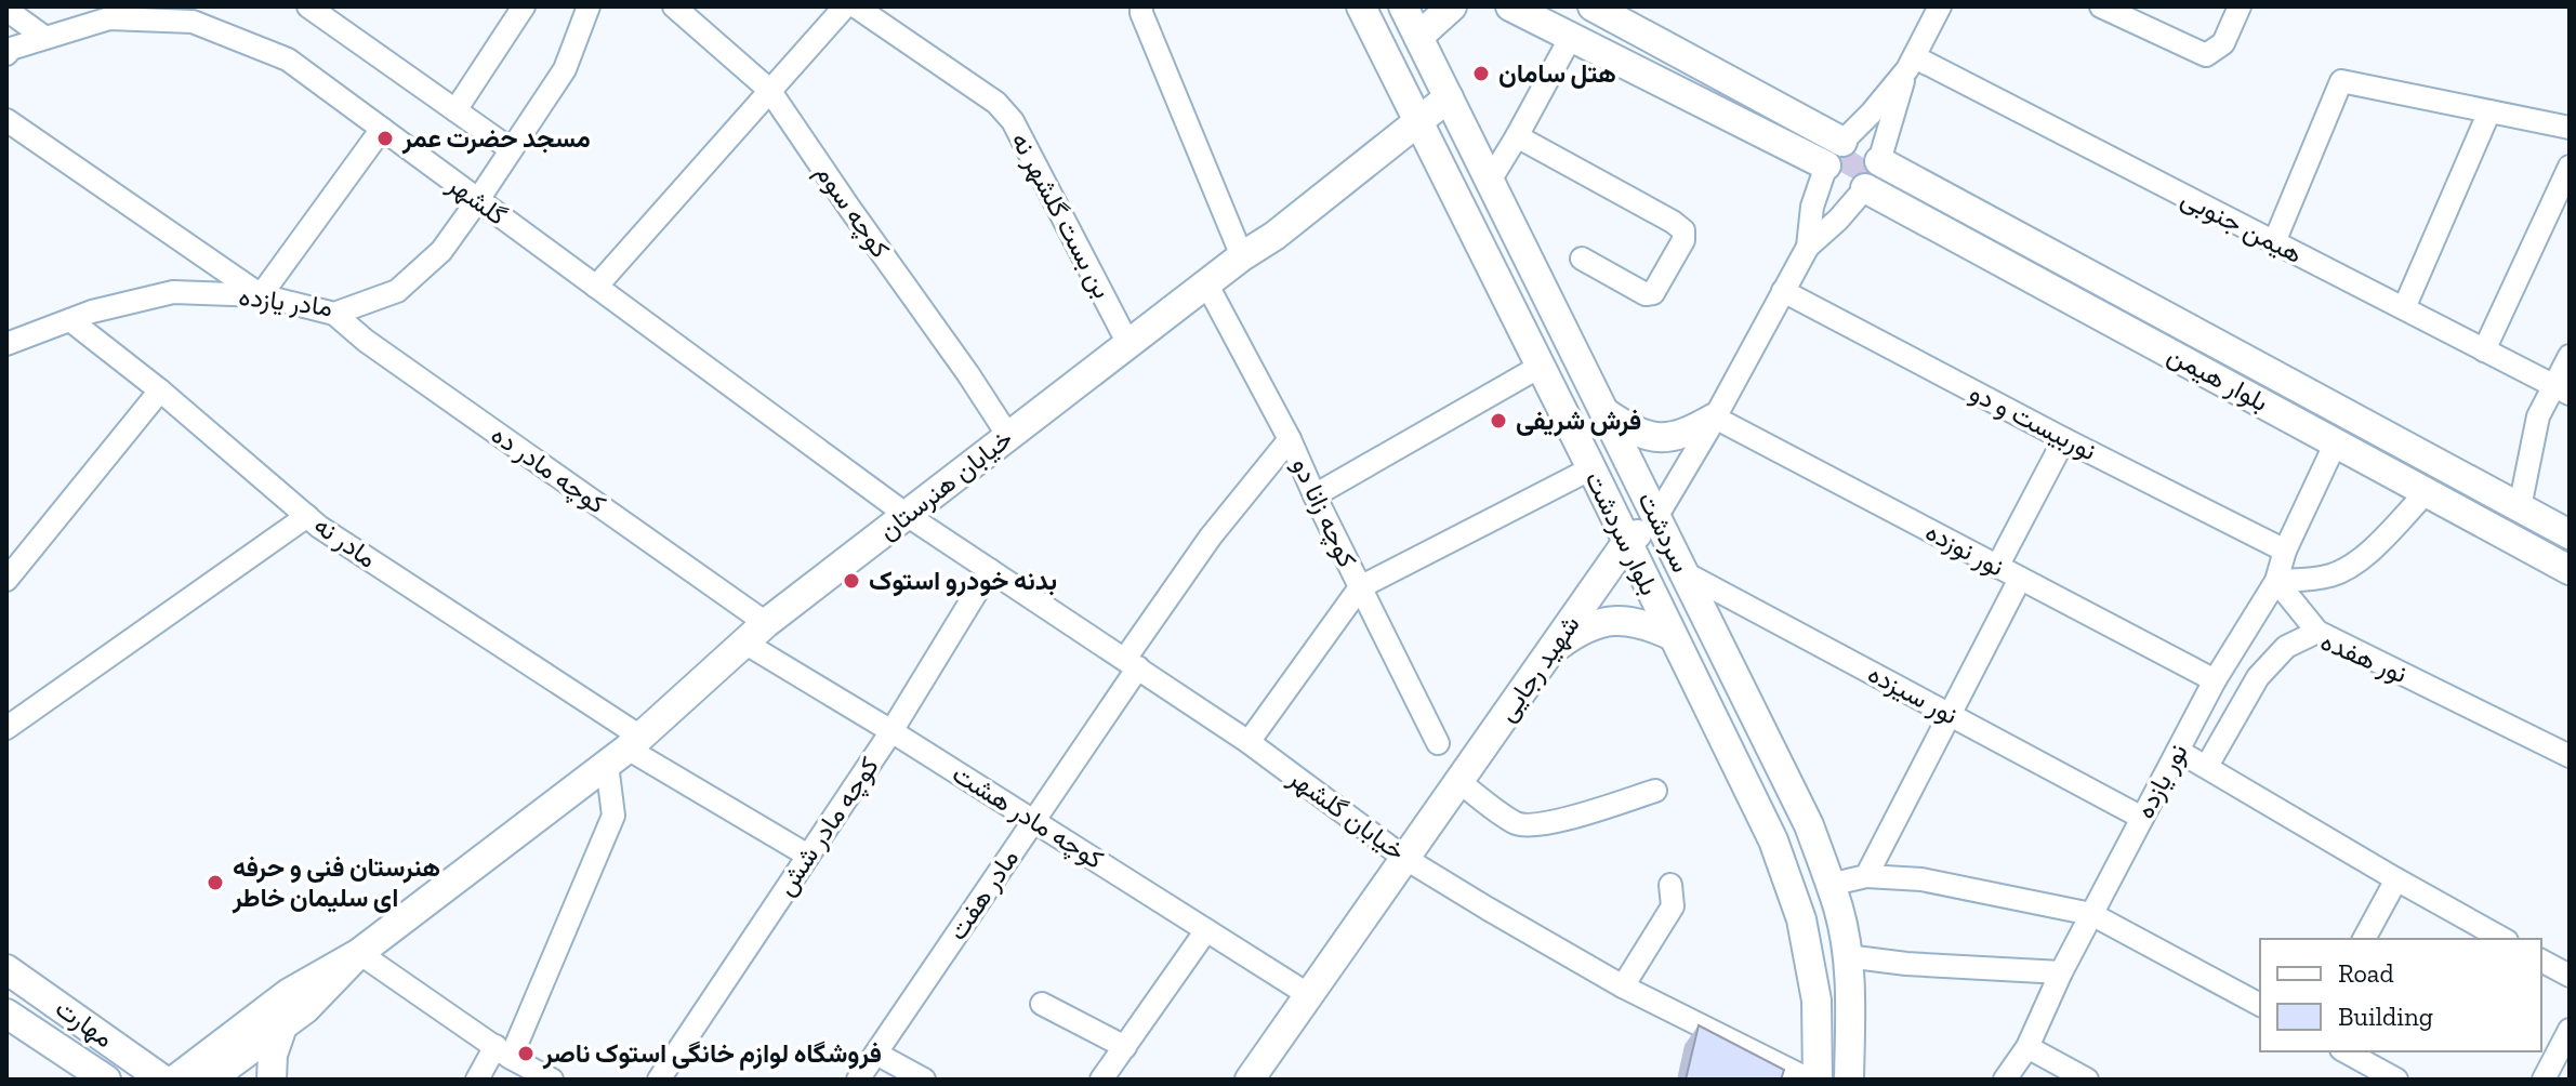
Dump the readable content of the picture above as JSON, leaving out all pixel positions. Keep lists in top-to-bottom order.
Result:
{
  "streets": {
    "main road": [
      "بلوار هیمن",
      "خیابان هنرستان",
      "سردشت",
      "بلوار سردشت",
      "شهید رجایی",
      "مهارت"
    ],
    "street": [
      "گلشهر",
      "کوچه سوم",
      "بن بست گلشهر نه",
      "هیمن جنوبی",
      "مادر یازده",
      "نوربیست و دو",
      "کوچه مادر ده",
      "کوچه زانا دو",
      "مادر نه",
      "نور نوزده",
      "نور هفده",
      "نور سیزده",
      "نور یازده",
      "خیابان گلشهر",
      "کوچه مادر هشت",
      "کوچه مادر شش",
      "مادر هفت"
    ]
  },
  "crossings": [
    ["گلشهر", "مادر یازده"],
    ["گلشهر", "خیابان هنرستان"],
    ["گلشهر", "خیابان گلشهر"],
    ["کوچه سوم", "خیابان هنرستان"],
    ["بن بست گلشهر نه", "خیابان هنرستان"],
    ["مادر یازده", "کوچه مادر ده"],
    ["مادر یازده", "مادر نه"],
    ["بلوار هیمن", "شهید رجایی"],
    ["بلوار هیمن", "نور یازده"],
    ["نوربیست و دو", "شهید رجایی"],
    ["نوربیست و دو", "نور یازده"],
    ["کوچه مادر ده", "خیابان هنرستان"],
    ["خیابان هنرستان", "کوچه زانا دو"],
    ["خیابان هنرستان", "سردشت"],
    ["خیابان هنرستان", "بلوار سردشت"],
    ["خیابان هنرستان", "مادر نه"],
    ["خیابان هنرستان", "خیابان گلشهر"],
    ["خیابان هنرستان", "کوچه مادر هشت"],
    ["کوچه زانا دو", "مادر هفت"],
    ["سردشت", "شهید رجایی"],
    ["سردشت", "نور سیزده"],
    ["بلوار سردشت", "شهید رجایی"],
    ["مادر نه", "کوچه مادر شش"],
    ["نور نوزده", "شهید رجایی"],
    ["نور نوزده", "نور یازده"],
    ["شهید رجایی", "خیابان گلشهر"],
    ["شهید رجایی", "کوچه مادر هشت"],
    ["نور سیزده", "نور یازده"],
    ["خیابان گلشهر", "کوچه مادر شش"],
    ["خیابان گلشهر", "مادر هفت"],
    ["کوچه مادر هشت", "کوچه مادر شش"],
    ["کوچه مادر هشت", "مادر هفت"]
  ],
  "places": [
    "هتل سامان",
    "مسجد حضرت عمر",
    "فرش شریفی",
    "بدنه خودرو استوک",
    "هنرستان فنی و حرفه ای سلیمان خاطر",
    "فروشگاه لوازم خانگى استوک ناصر"
  ],
  "legend": ["Road", "Building"]
}
